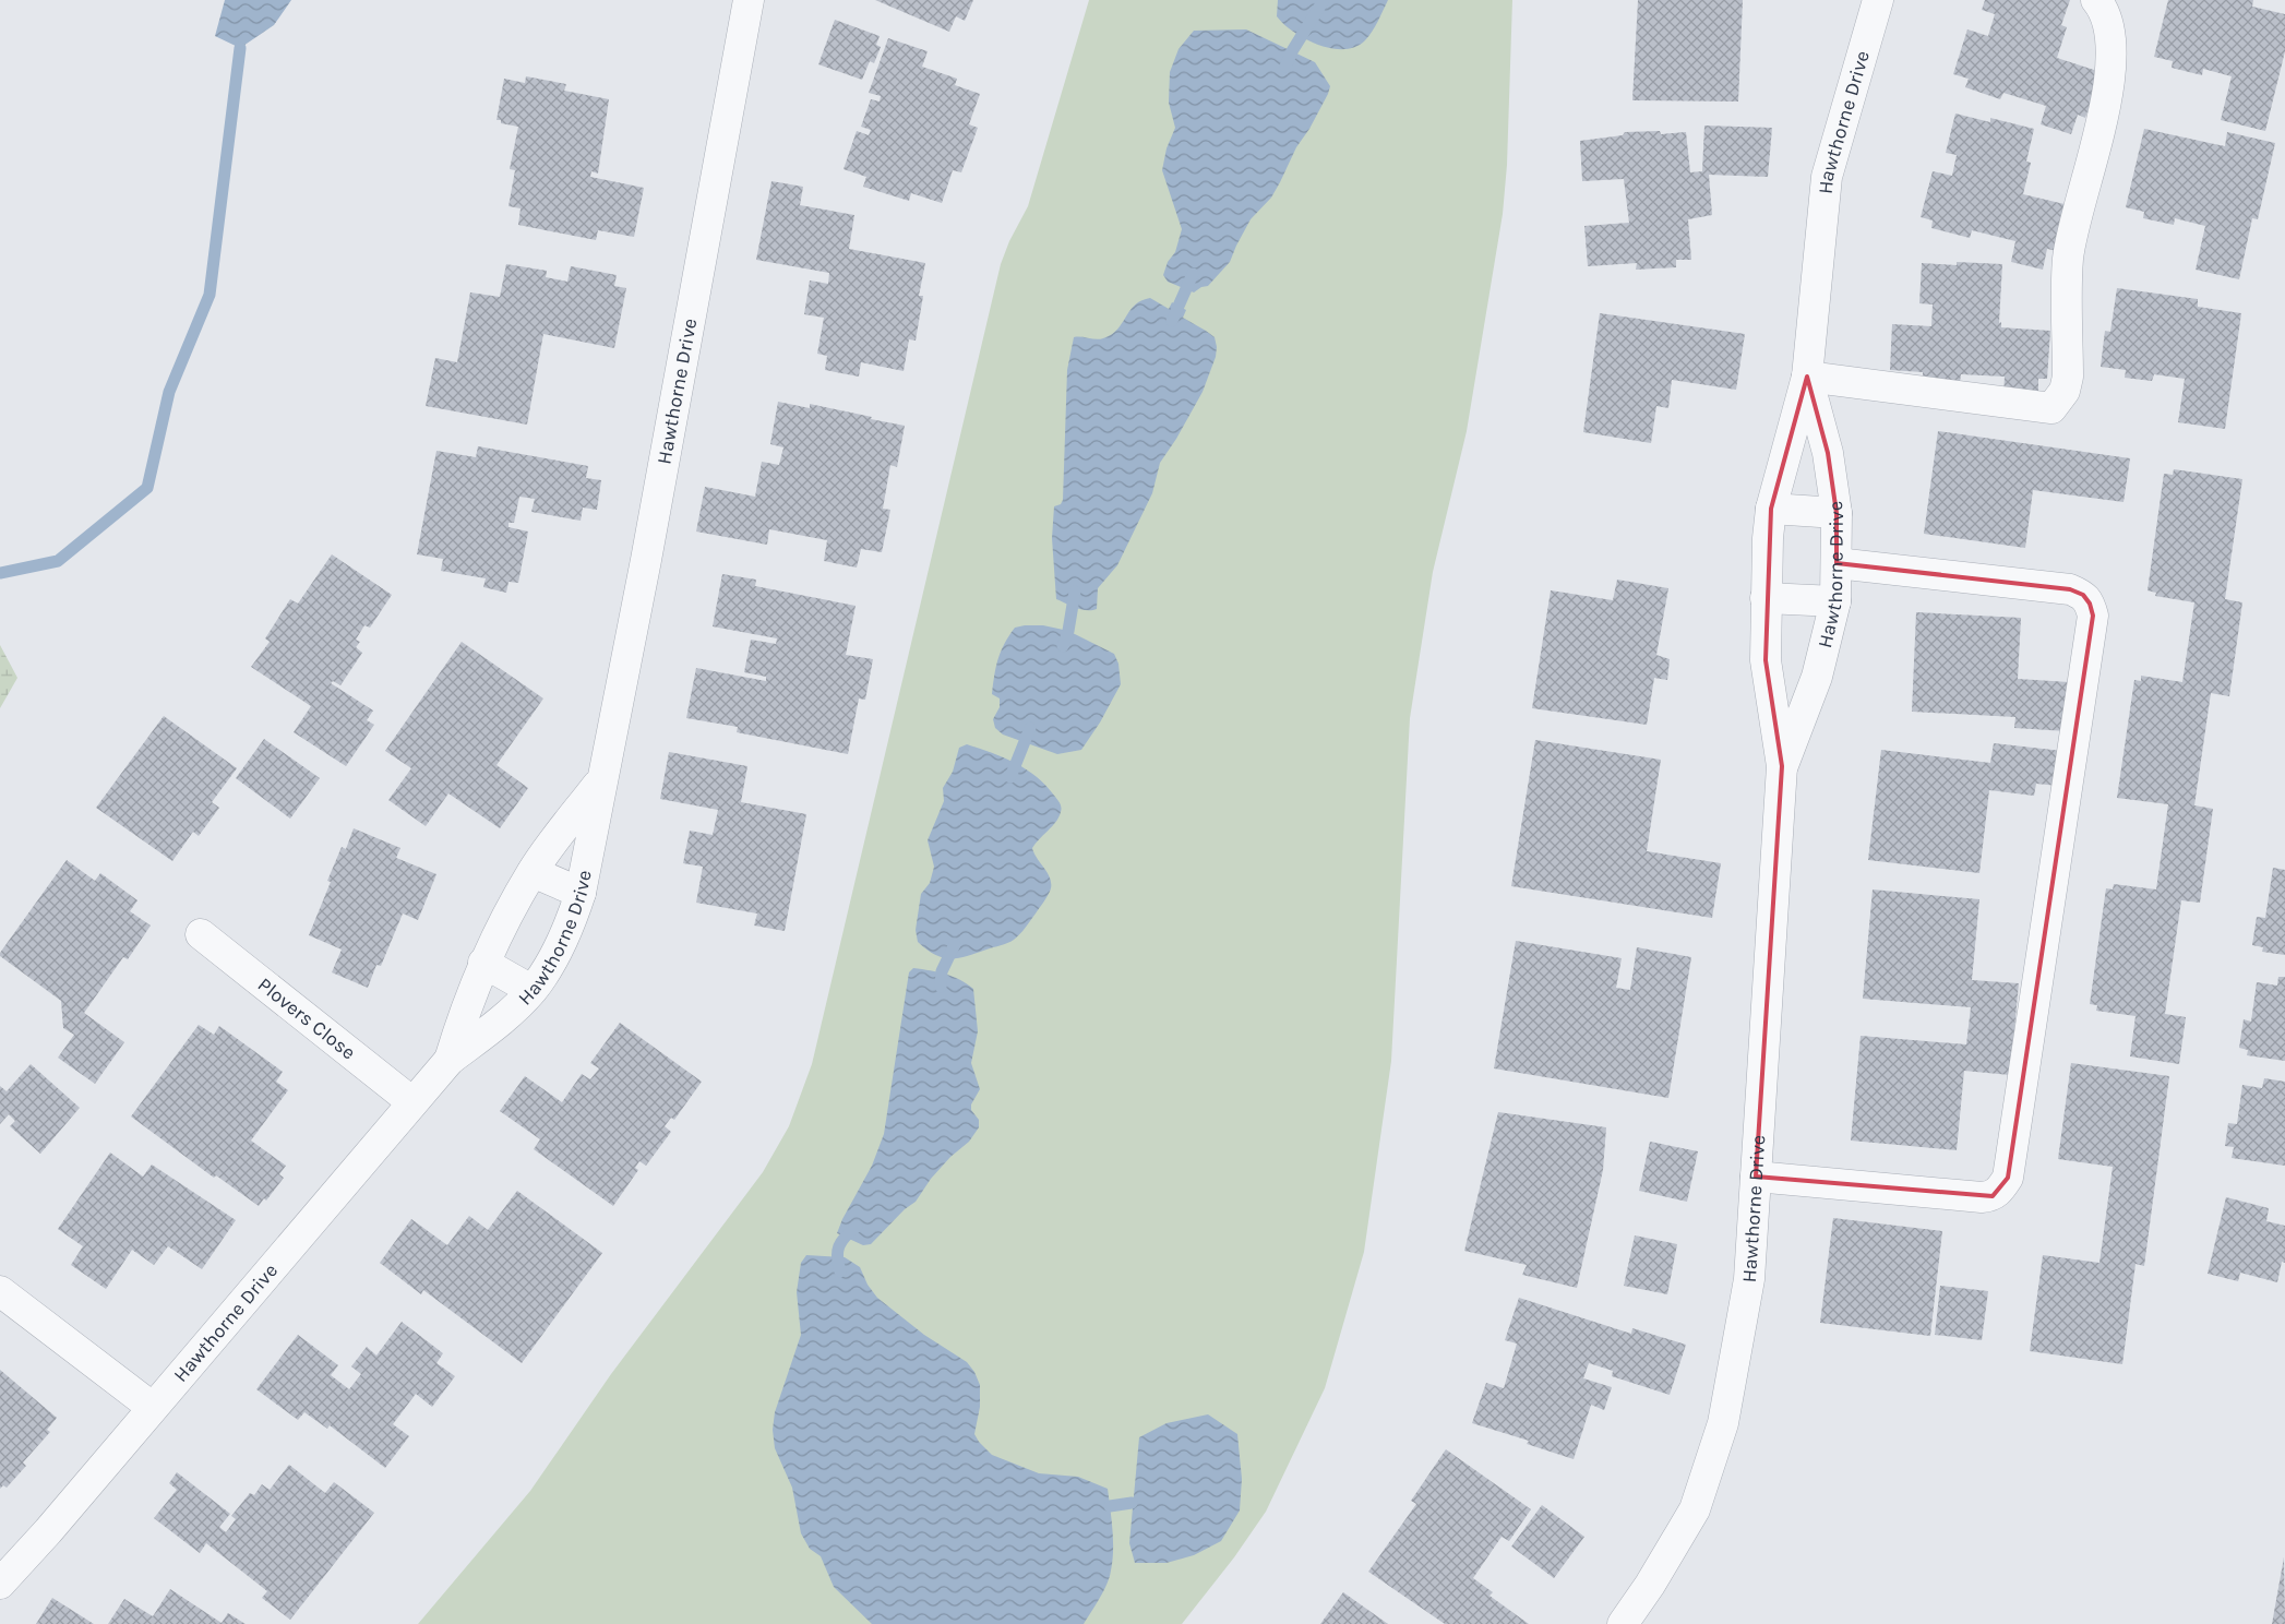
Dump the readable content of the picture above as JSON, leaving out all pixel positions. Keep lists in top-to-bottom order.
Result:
{
  "streets": {
    "street": ["Hawthorne Drive", "Plovers Close"]
  },
  "crossings": [
    ["Hawthorne Drive", "Plovers Close"]
  ]
}
